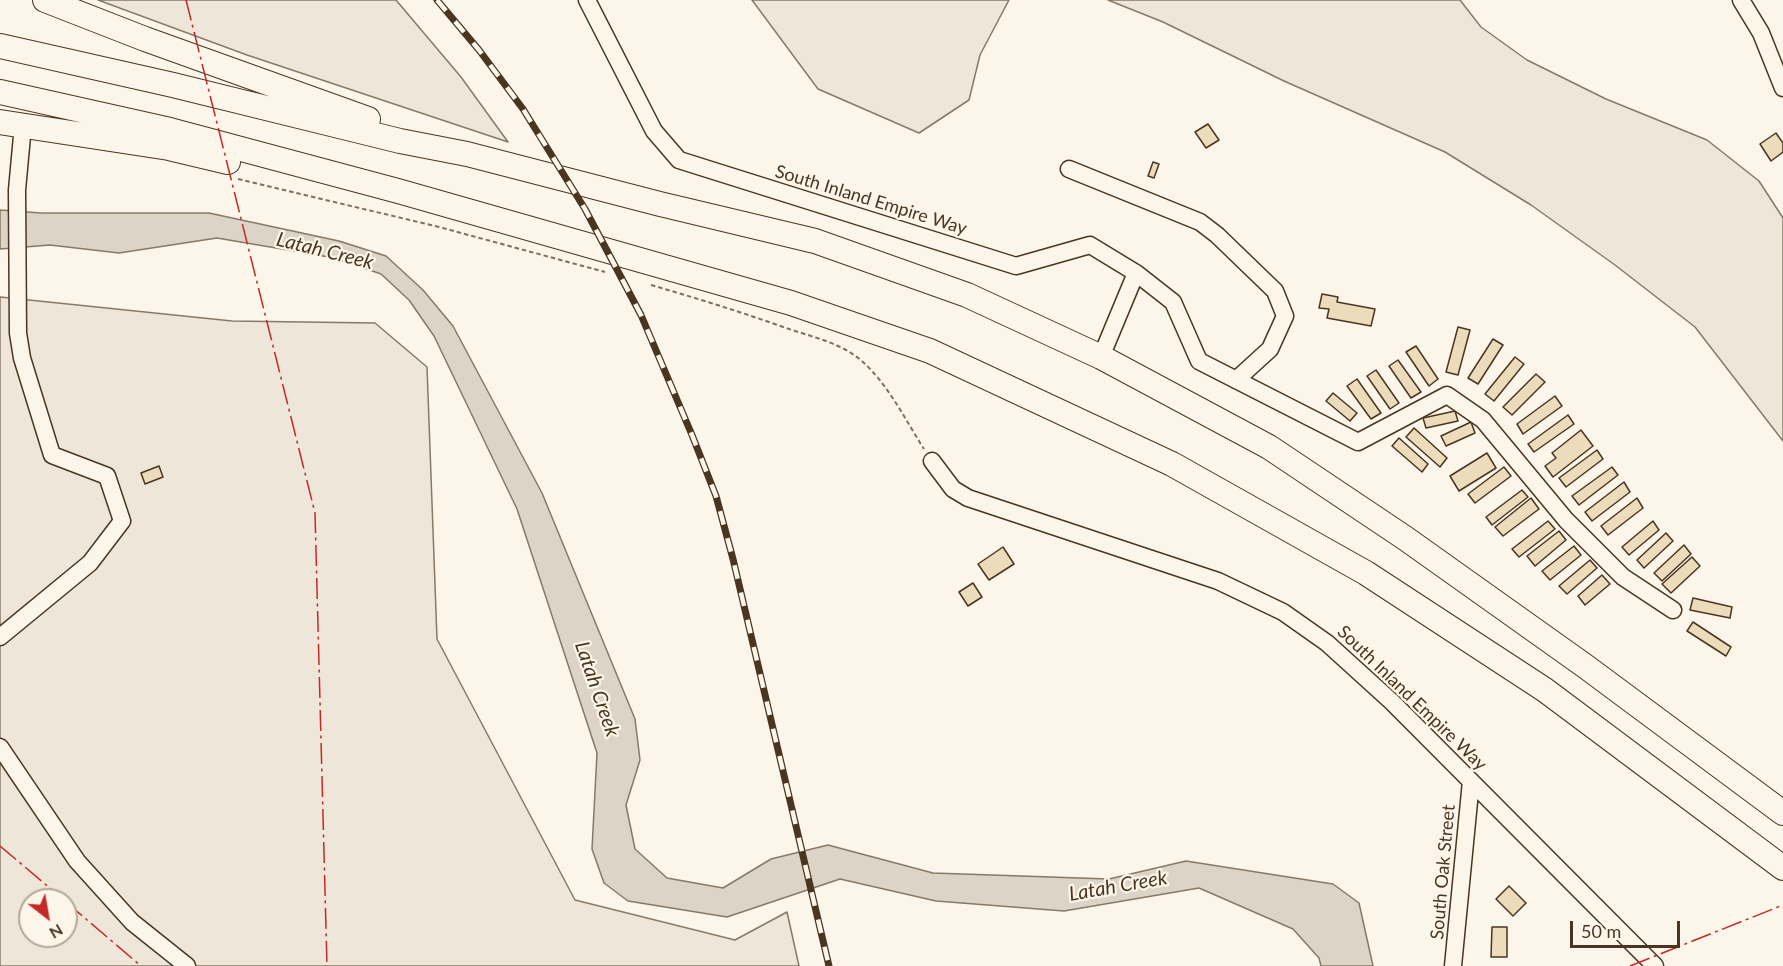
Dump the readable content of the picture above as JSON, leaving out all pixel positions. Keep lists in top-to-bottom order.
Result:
{
  "streets": {
    "street": ["South Inland Empire Way", "South Oak Street"]
  },
  "crossings": [
    ["South Inland Empire Way", "South Oak Street"]
  ],
  "water": ["Latah Creek"],
  "scale_bar": "50 m",
  "north": "bottom right"
}
